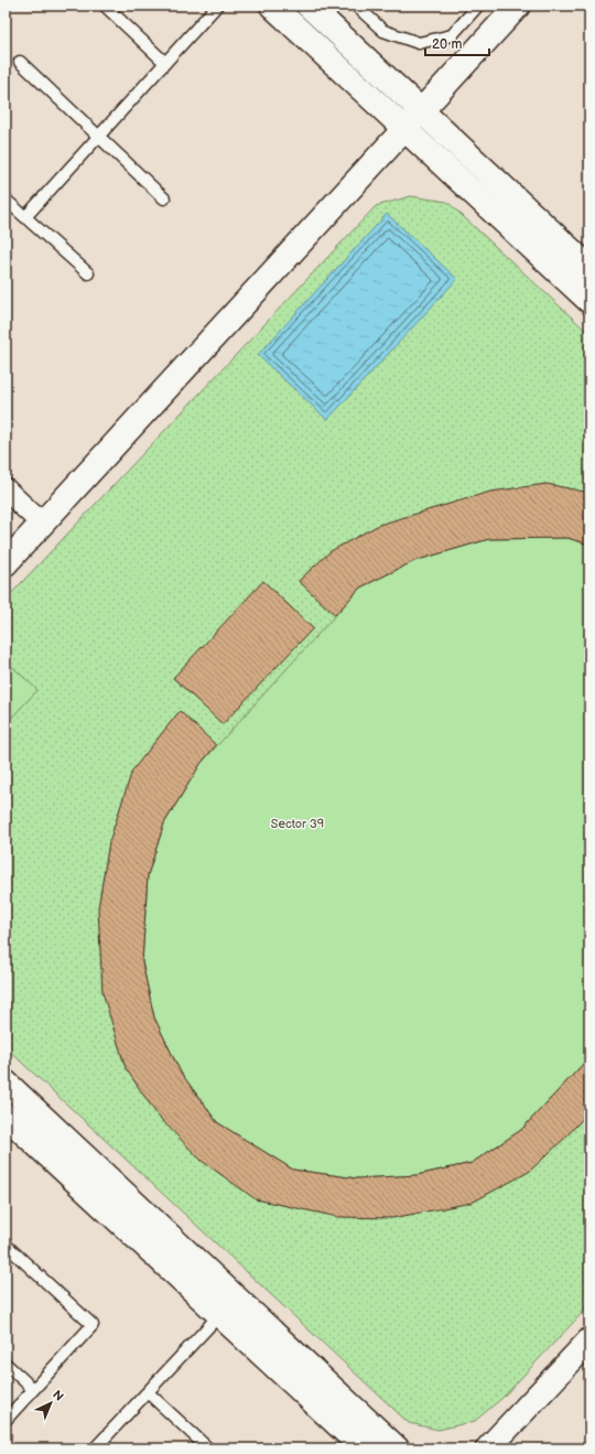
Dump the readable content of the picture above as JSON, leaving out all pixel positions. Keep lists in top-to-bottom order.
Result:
{
  "parks": ["Sector 39"],
  "scale_bar": "20 m",
  "north": "top right"
}
